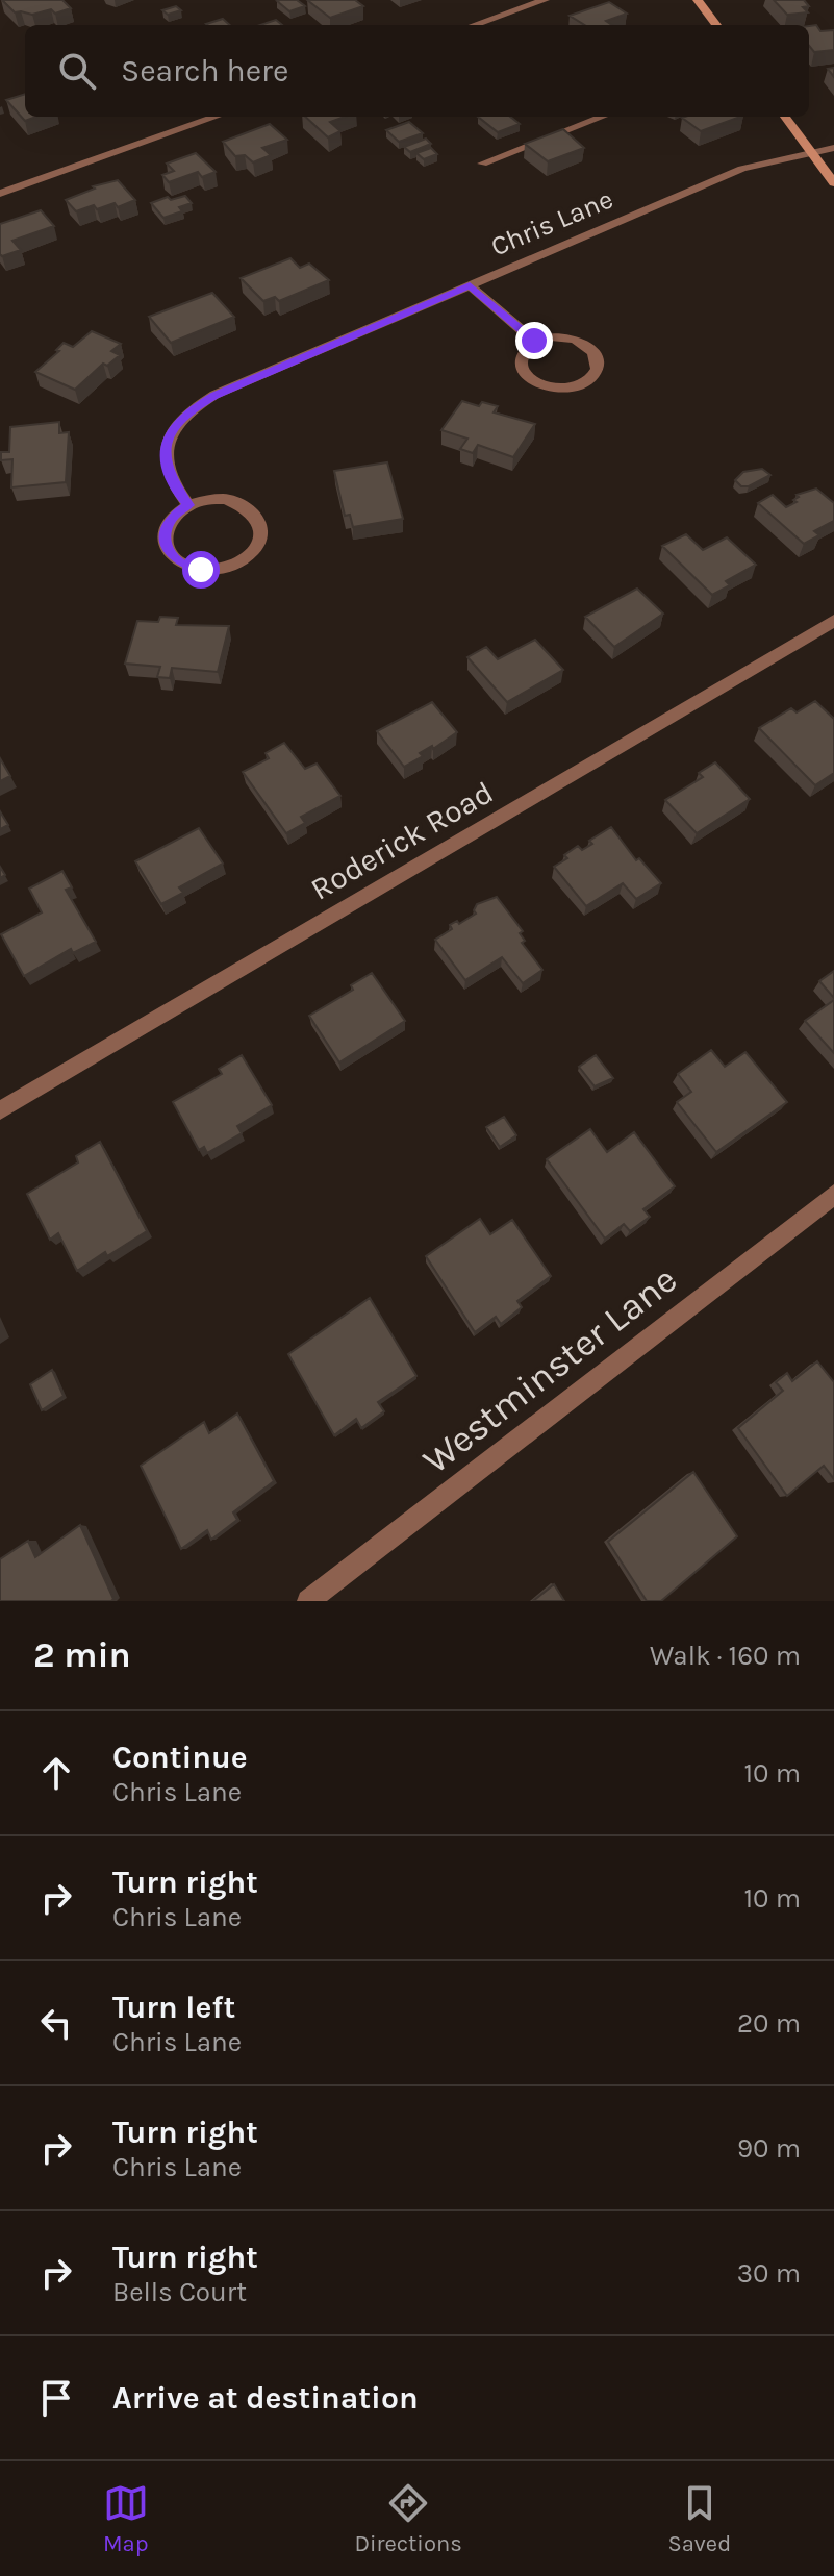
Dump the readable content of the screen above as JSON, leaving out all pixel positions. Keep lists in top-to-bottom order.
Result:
{
  "streets": {
    "street": ["Chris Lane", "Roderick Road", "Westminster Lane"]
  },
  "page": {
    "search": "Search here",
    "heading": ["2 min", "Walk · 160 m"],
    "list": [
      ["Continue", "Chris Lane", "10 m"],
      ["Turn right", "Chris Lane", "10 m"],
      ["Turn left", "Chris Lane", "20 m"],
      ["Turn right", "Chris Lane", "90 m"],
      ["Turn right", "Bells Court", "30 m"],
      "Arrive at destination"
    ],
    "nav": ["Map", "Directions", "Saved"]
  }
}
